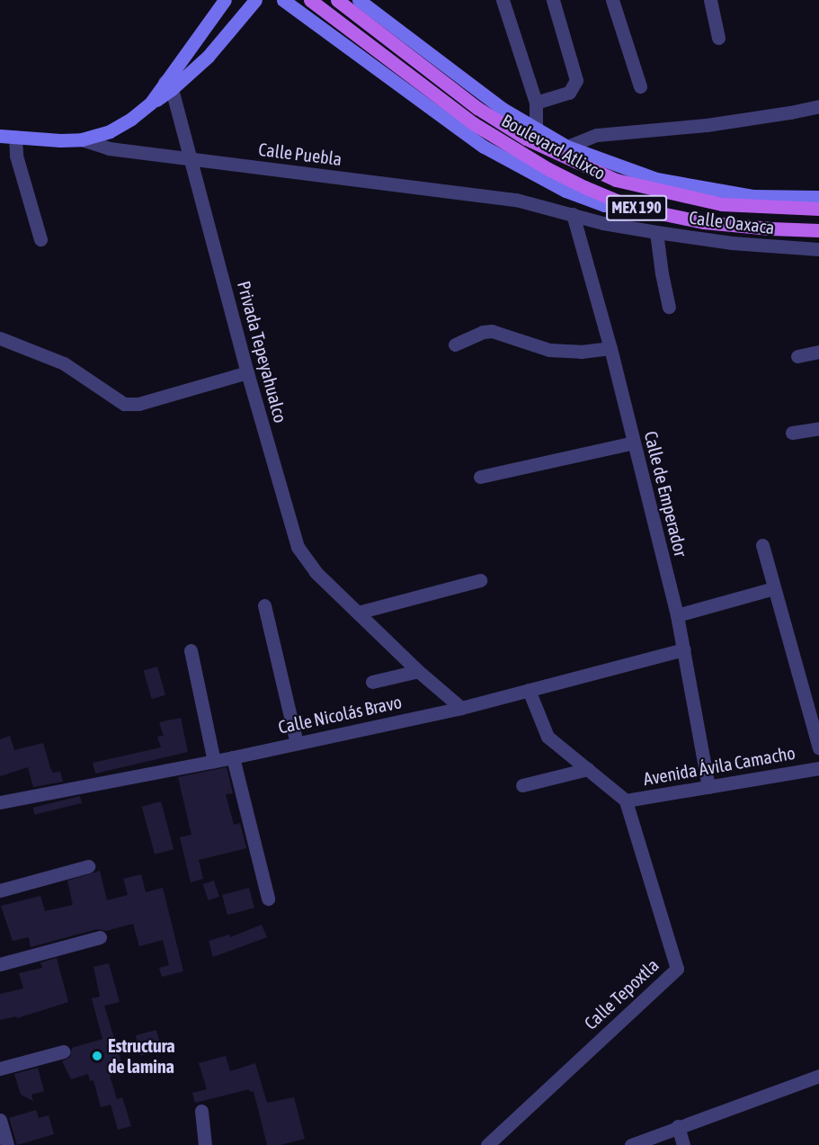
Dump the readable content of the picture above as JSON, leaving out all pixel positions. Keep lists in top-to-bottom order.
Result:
{
  "streets": {
    "main road": ["Boulevard Atlixco", "MEX 190"],
    "street": [
      "Calle Puebla",
      "Calle Oaxaca",
      "Privada Tepeyahualco",
      "Calle de Emperador",
      "Calle Nicolás Bravo",
      "Avenida Ávila Camacho",
      "Calle Tepoxtla"
    ]
  },
  "crossings": [
    ["Calle Puebla", "Calle Oaxaca"],
    ["Calle Puebla", "Privada Tepeyahualco"],
    ["Calle Oaxaca", "Calle de Emperador"],
    ["Privada Tepeyahualco", "Calle Nicolás Bravo"],
    ["Calle de Emperador", "Calle Nicolás Bravo"],
    ["Calle de Emperador", "Avenida Ávila Camacho"],
    ["Avenida Ávila Camacho", "Calle Tepoxtla"]
  ],
  "places": ["Estructura de lamina"]
}
